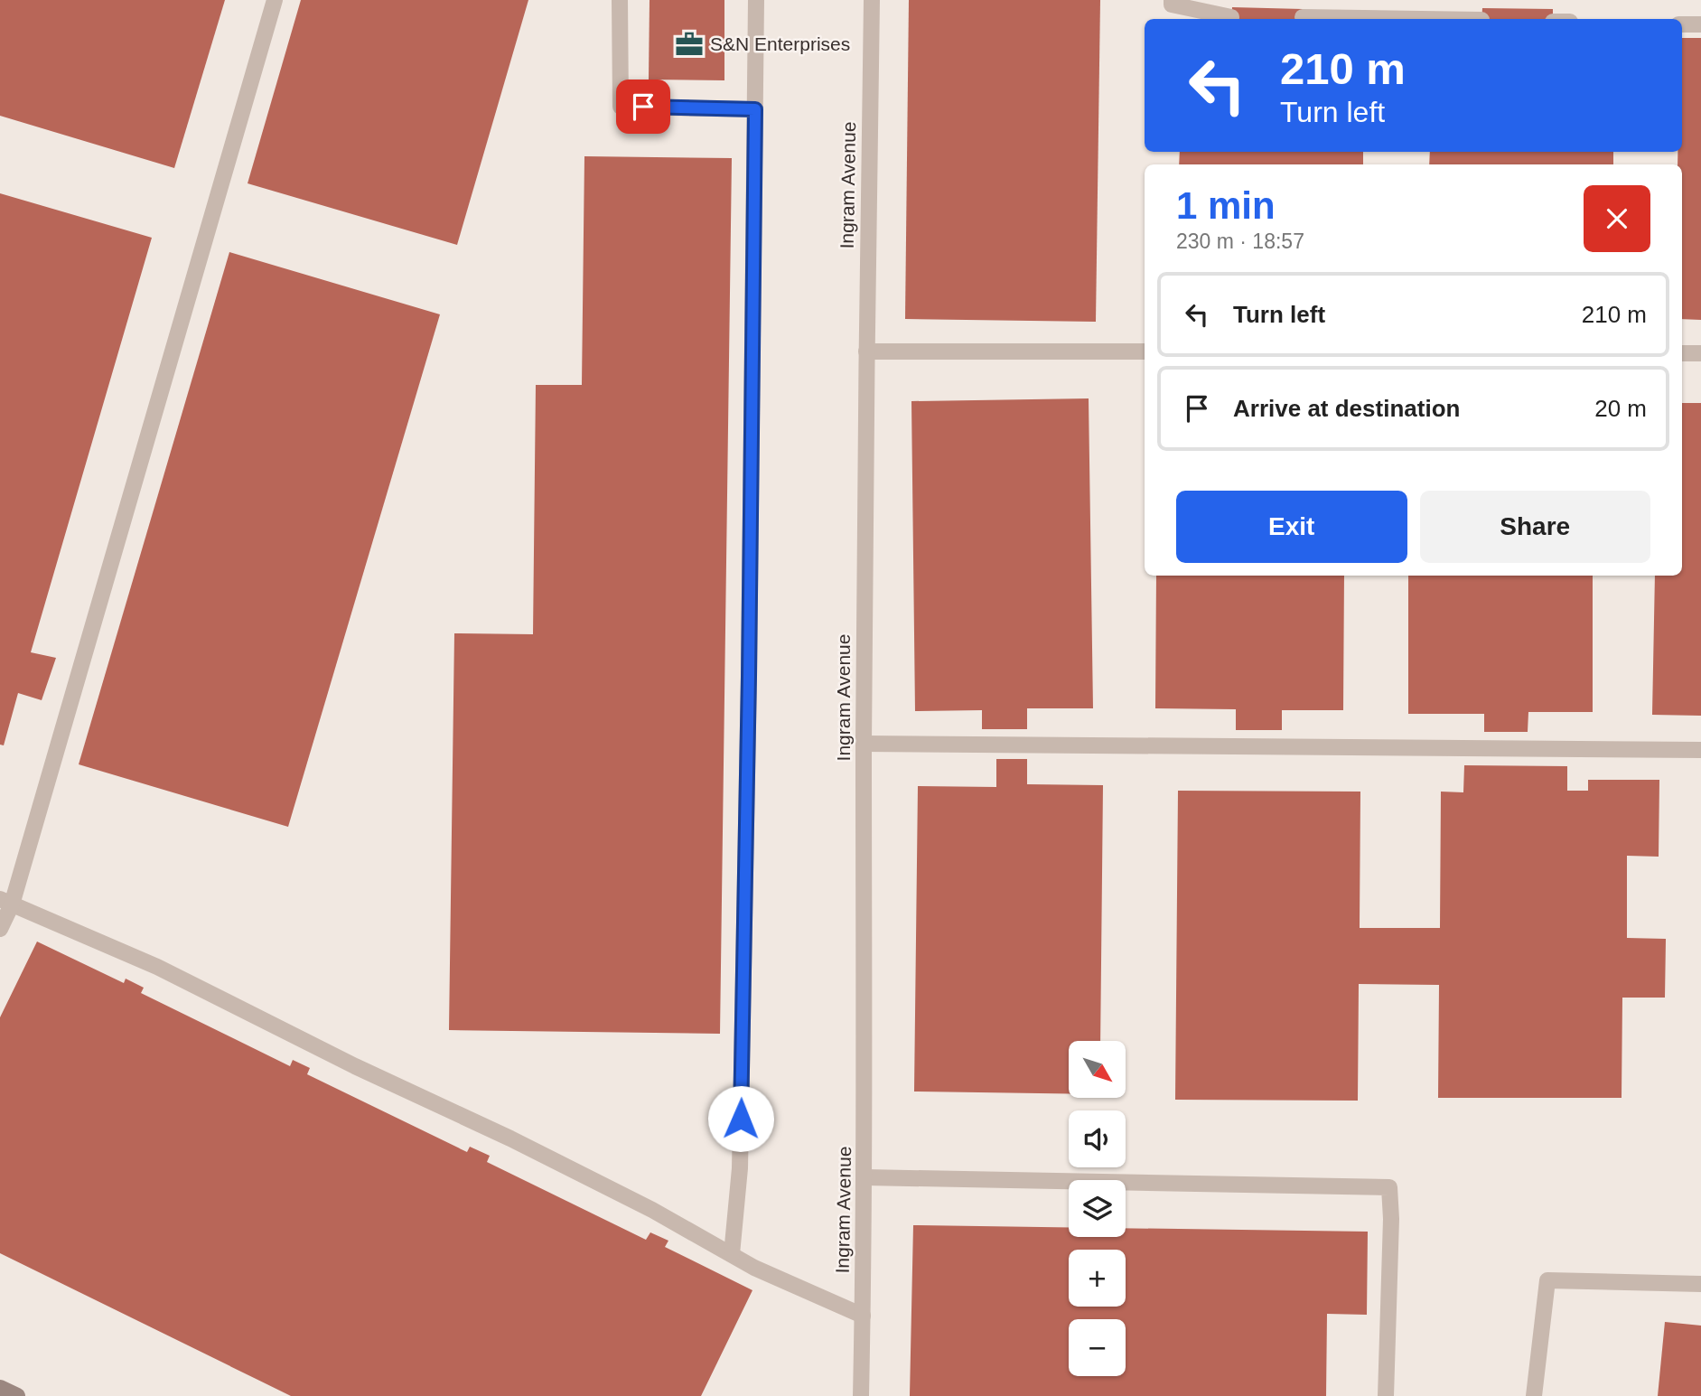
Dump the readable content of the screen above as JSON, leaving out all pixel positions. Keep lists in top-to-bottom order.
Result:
{
  "streets": {
    "street": ["Ingram Avenue"]
  },
  "places": {
    "office": ["S&N Enterprises"]
  },
  "north": "bottom right",
  "page": {
    "turn": ["210 m", "Turn left"],
    "heading": ["1 min", "230 m · 18:57"],
    "list": [
      {
        "name": "Turn left",
        "value": "210 m"
      },
      {
        "name": "Arrive at destination",
        "value": "20 m"
      }
    ],
    "buttons": ["Exit", "Share"],
    "map_buttons": ["+", "−"]
  }
}
